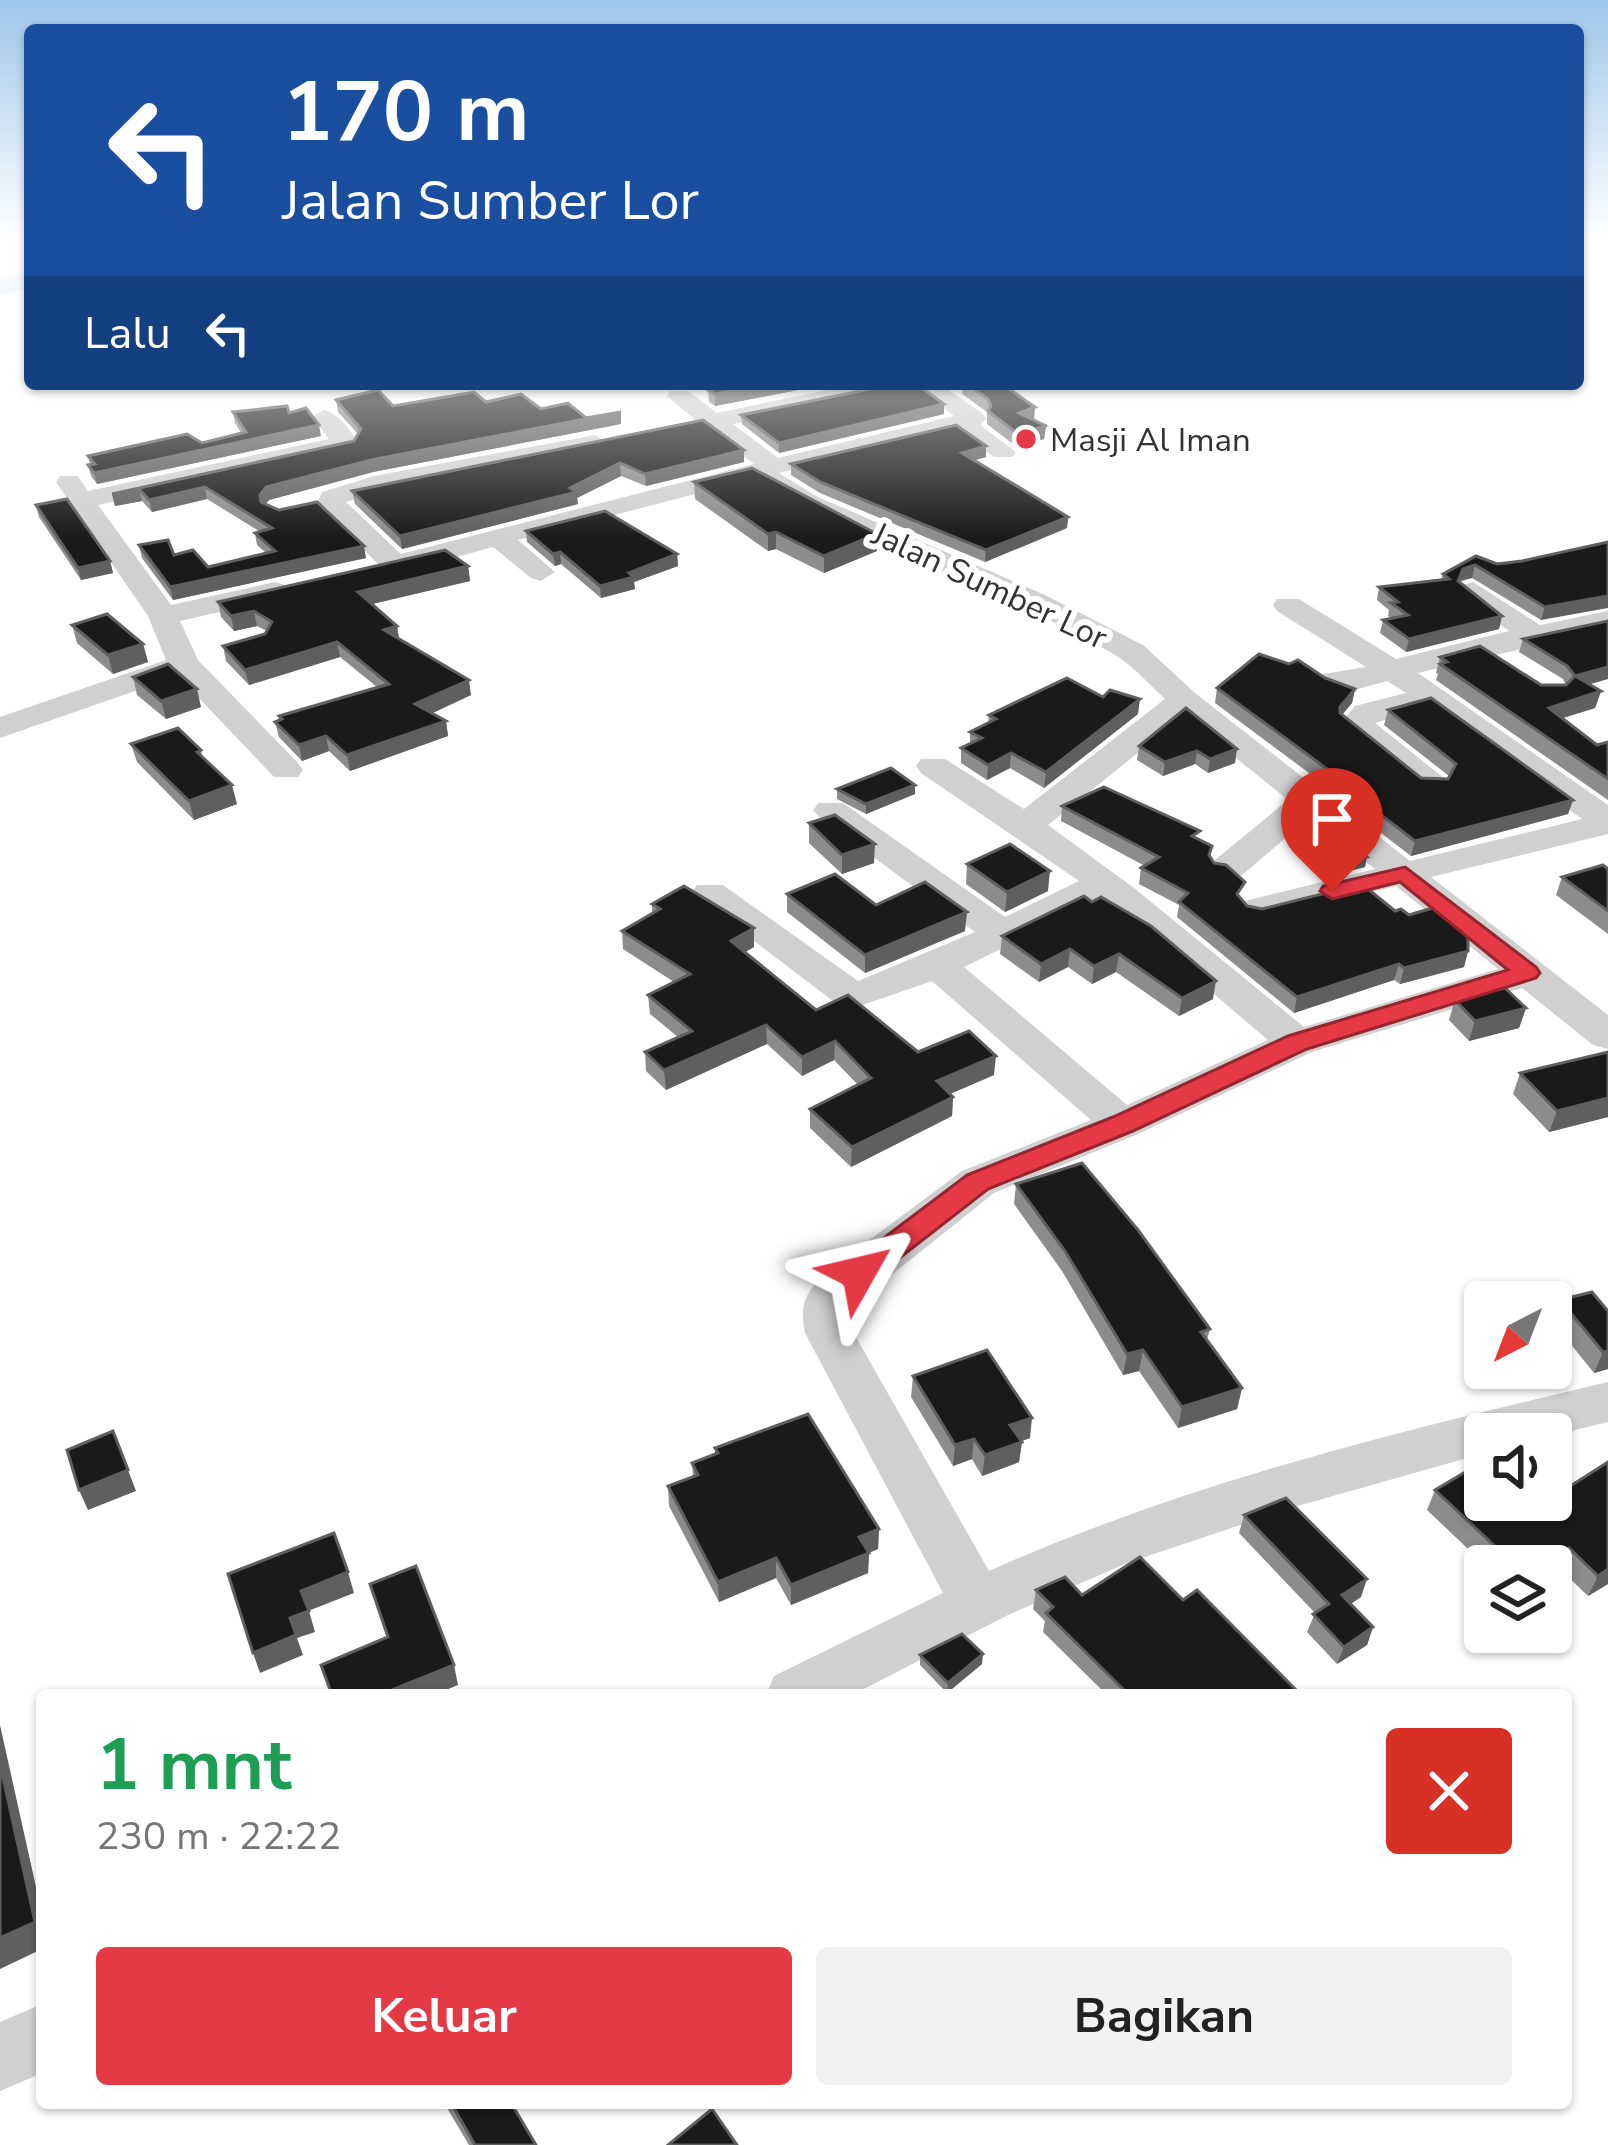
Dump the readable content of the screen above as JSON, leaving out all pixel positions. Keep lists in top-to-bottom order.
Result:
{
  "streets": {
    "street": ["Jalan Sumber Lor"]
  },
  "places": ["Masji Al Iman"],
  "north": "bottom left",
  "page": {
    "turn": ["170 m", "Jalan Sumber Lor"],
    "then": "Lalu",
    "heading": ["1 mnt", "230 m · 22:22"],
    "buttons": ["Keluar", "Bagikan"]
  }
}
